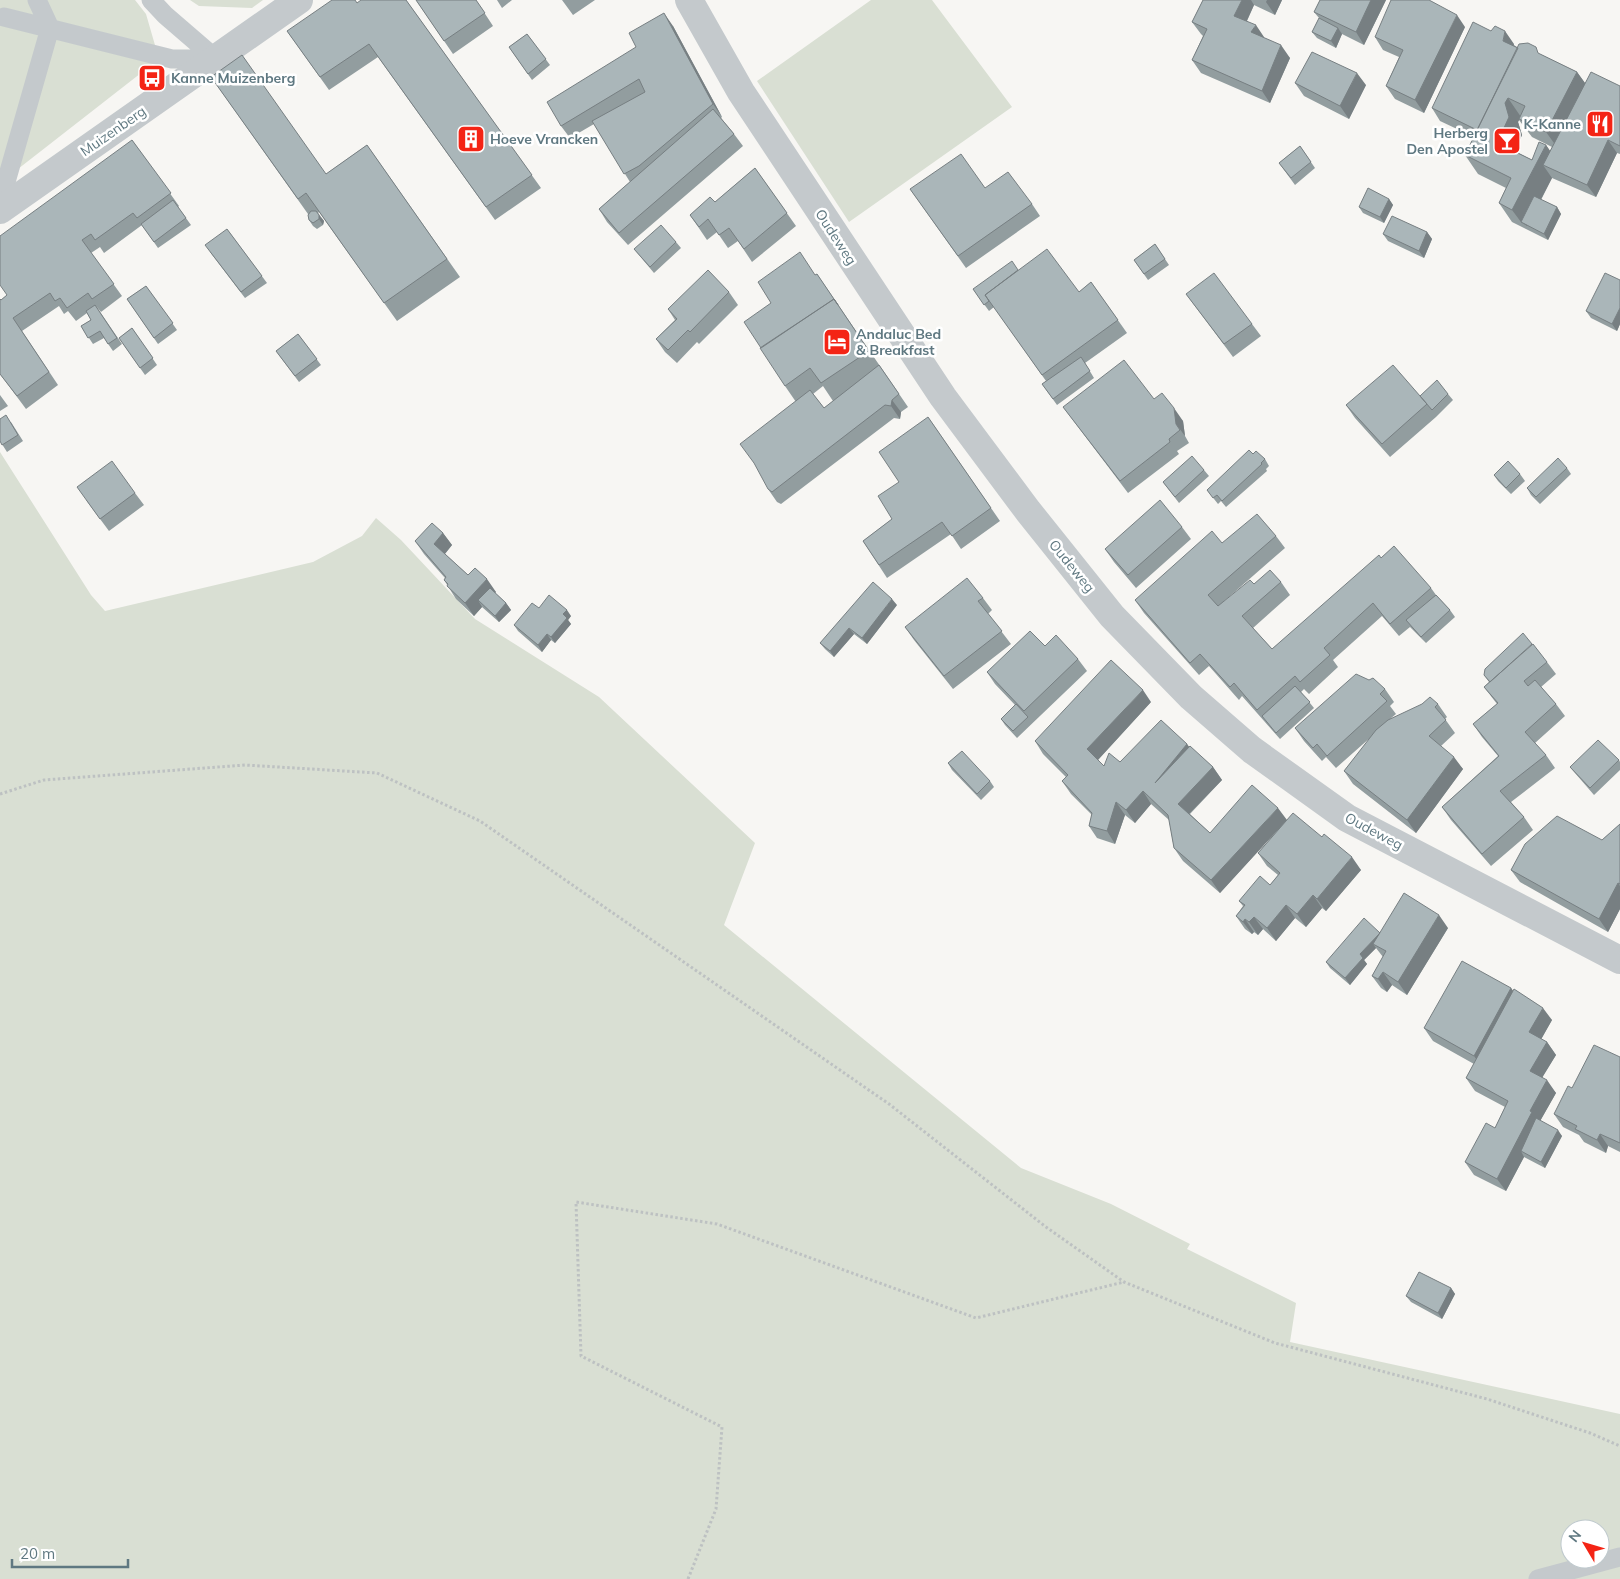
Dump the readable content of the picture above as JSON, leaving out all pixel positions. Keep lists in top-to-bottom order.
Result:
{
  "streets": {
    "street": ["Muizenberg", "Oudeweg"]
  },
  "places": {
    "bus stop": ["Kanne Muizenberg"],
    "restaurant": ["K-Kanne"],
    "building": ["Hoeve Vrancken"],
    "bar": ["Herberg Den Apostel"],
    "hotel": ["Andaluc Bed & Breakfast"]
  },
  "scale_bar": "20 m",
  "north": "top left"
}
